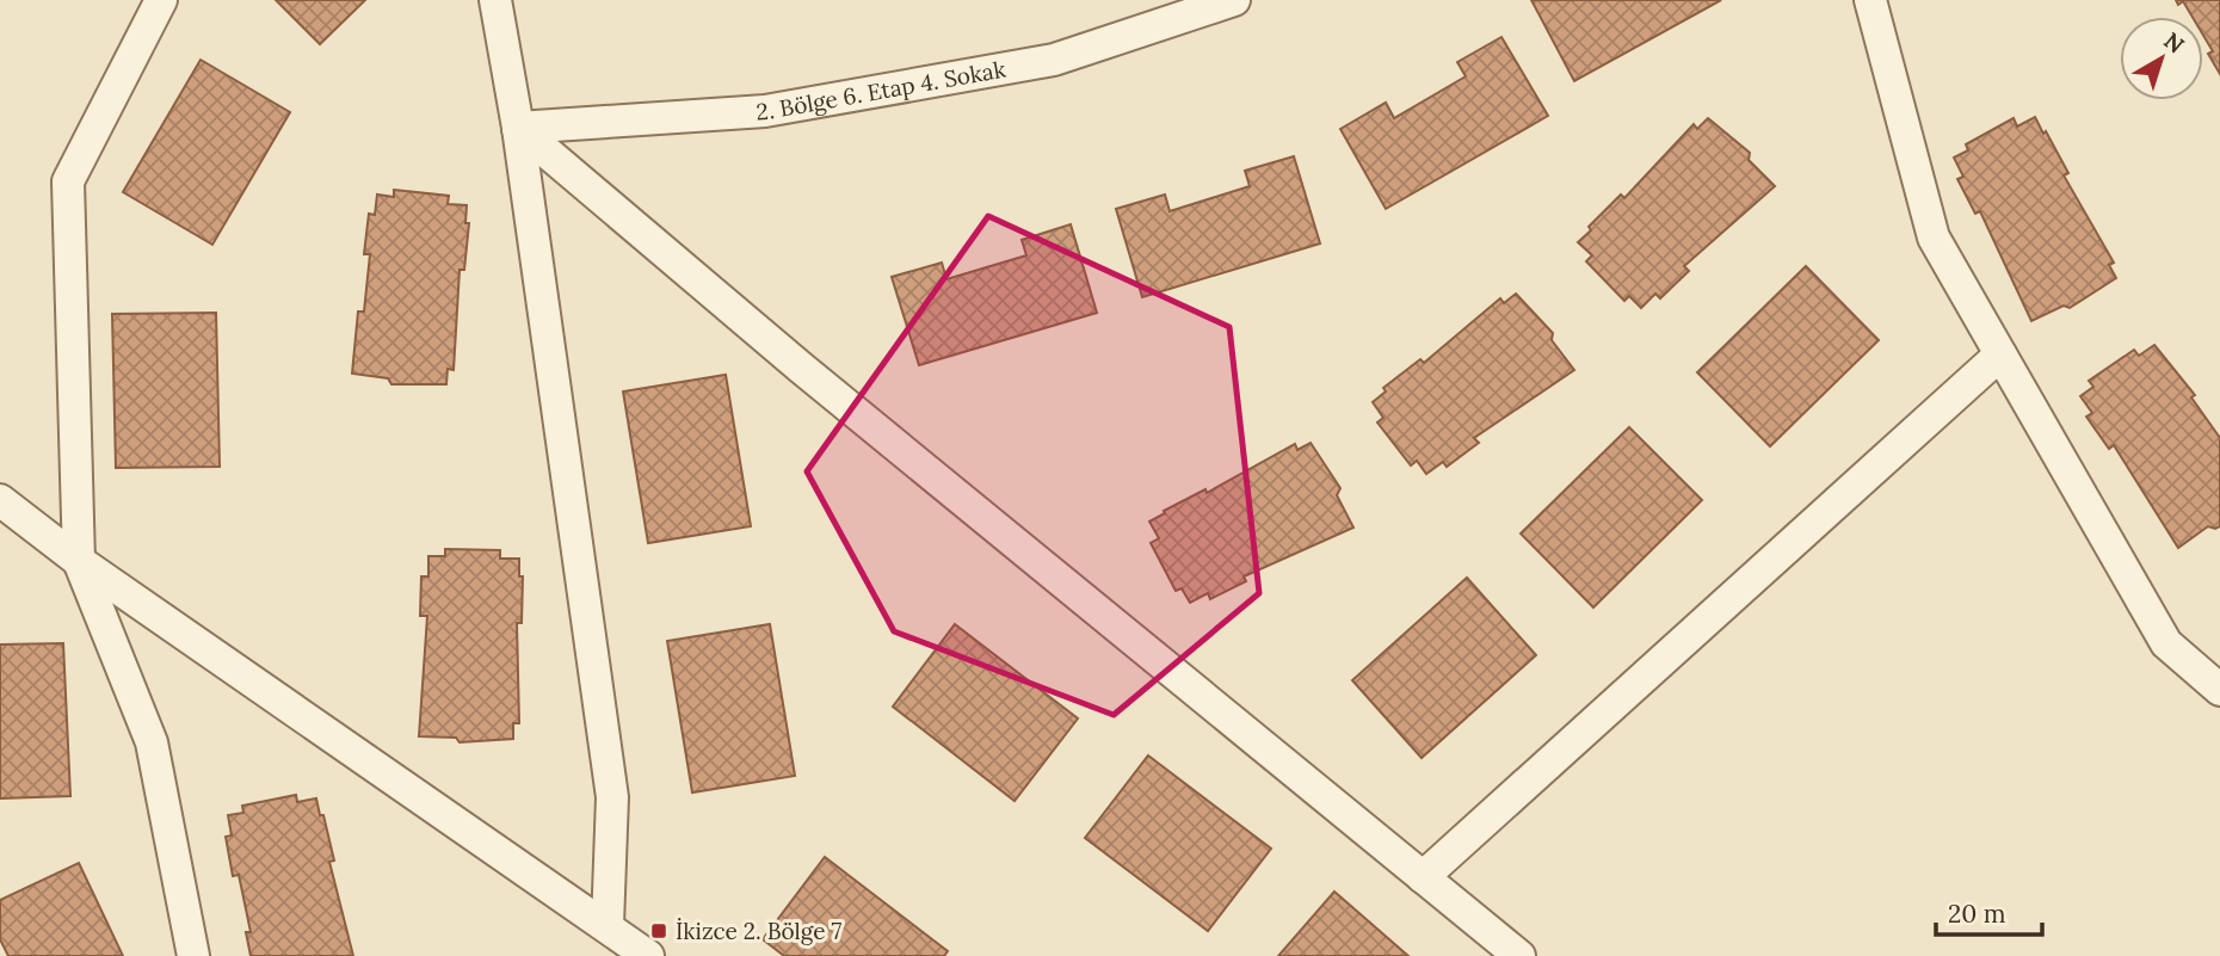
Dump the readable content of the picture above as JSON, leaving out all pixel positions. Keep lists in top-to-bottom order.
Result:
{
  "streets": {
    "street": ["2. Bölge 6. Etap 4. Sokak"]
  },
  "places": {
    "transit": ["İkizce 2. Bölge 7"]
  },
  "scale_bar": "20 m",
  "north": "top right"
}
